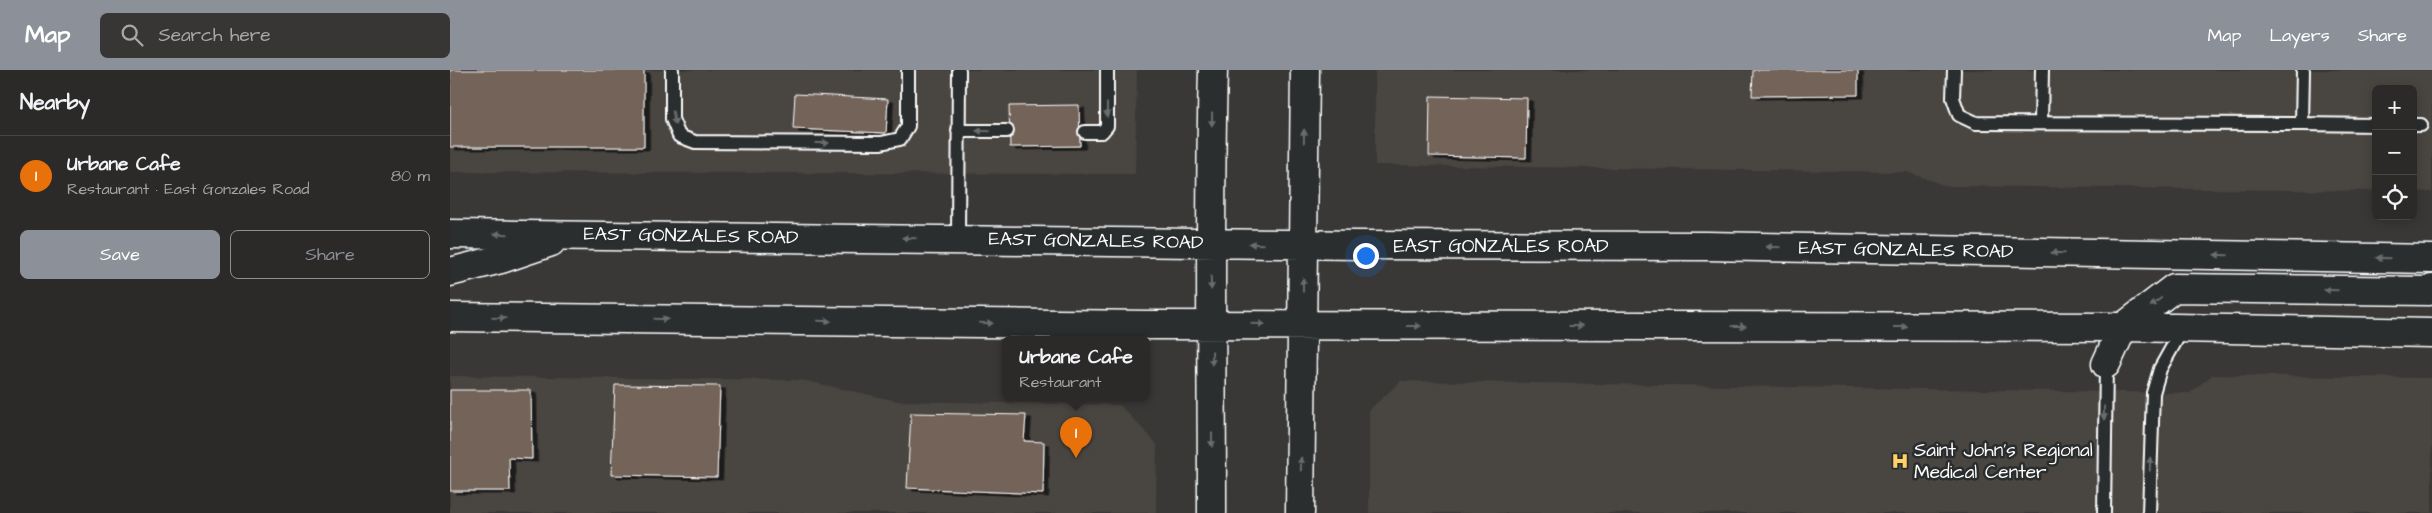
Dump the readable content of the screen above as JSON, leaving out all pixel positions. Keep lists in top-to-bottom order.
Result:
{
  "streets": {
    "main road": ["EAST GONZALES ROAD"]
  },
  "places": {
    "hospital": ["Saint John's Regional Medical Center"]
  },
  "page": {
    "header": "Map",
    "search": "Search here",
    "nav": ["Map", "Layers", "Share"],
    "heading": "Nearby",
    "map_buttons": ["+", "−"],
    "list": [
      {
        "mark": "1",
        "name": "Urbane Cafe",
        "note": "Restaurant · East Gonzales Road",
        "value": "80 m"
      }
    ],
    "buttons": ["Save", "Share"],
    "popup": ["Urbane Cafe", "Restaurant"],
    "pins": "1"
  }
}
